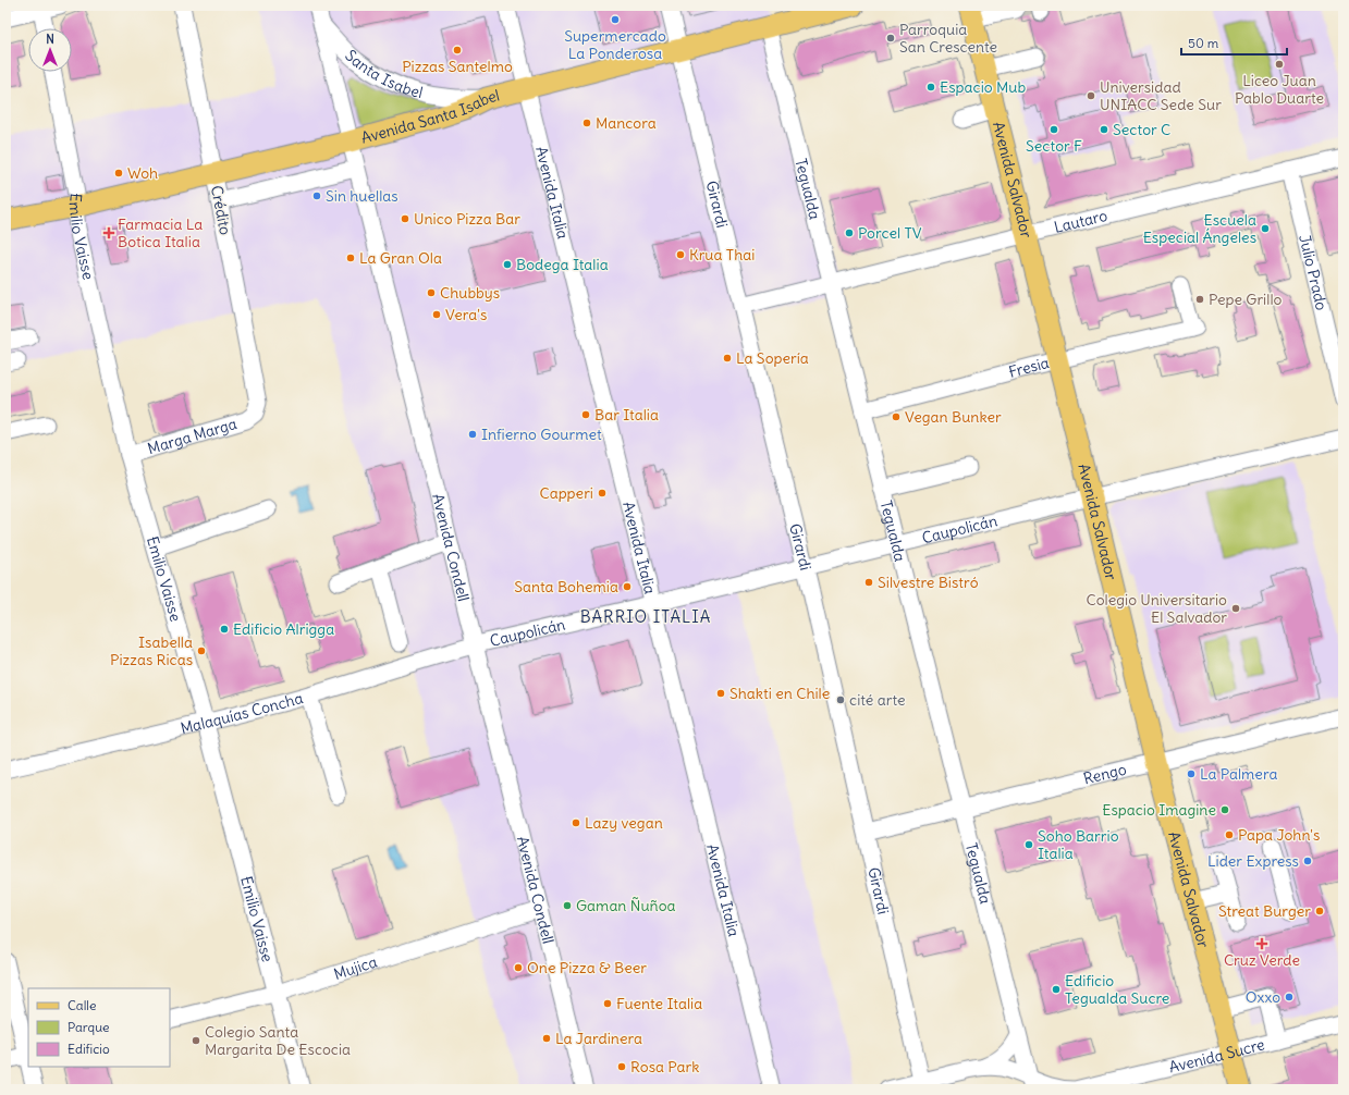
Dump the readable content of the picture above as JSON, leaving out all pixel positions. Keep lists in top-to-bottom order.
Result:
{
  "streets": {
    "main road": ["Avenida Santa Isabel", "Avenida Salvador"],
    "street": [
      "Santa Isabel",
      "Tegualda",
      "Avenida Italia",
      "Girardi",
      "Crédito",
      "Lautaro",
      "Emilio Vaisse",
      "Julio Prado",
      "Fresia",
      "Marga Marga",
      "Caupolicán",
      "Avenida Condell",
      "Malaquías Concha",
      "Rengo",
      "Mujica",
      "Avenida Sucre"
    ]
  },
  "crossings": [
    ["Santa Isabel", "Avenida Santa Isabel"],
    ["Santa Isabel", "Avenida Condell"],
    ["Avenida Santa Isabel", "Tegualda"],
    ["Avenida Santa Isabel", "Avenida Italia"],
    ["Avenida Santa Isabel", "Girardi"],
    ["Avenida Santa Isabel", "Crédito"],
    ["Avenida Santa Isabel", "Emilio Vaisse"],
    ["Avenida Santa Isabel", "Avenida Condell"],
    ["Avenida Salvador", "Lautaro"],
    ["Avenida Salvador", "Fresia"],
    ["Avenida Salvador", "Caupolicán"],
    ["Avenida Salvador", "Rengo"],
    ["Avenida Salvador", "Avenida Sucre"],
    ["Tegualda", "Lautaro"],
    ["Tegualda", "Fresia"],
    ["Tegualda", "Caupolicán"],
    ["Tegualda", "Rengo"],
    ["Tegualda", "Avenida Sucre"],
    ["Avenida Italia", "Caupolicán"],
    ["Girardi", "Lautaro"],
    ["Girardi", "Caupolicán"],
    ["Girardi", "Rengo"],
    ["Girardi", "Avenida Sucre"],
    ["Crédito", "Marga Marga"],
    ["Lautaro", "Julio Prado"],
    ["Emilio Vaisse", "Marga Marga"],
    ["Emilio Vaisse", "Malaquías Concha"],
    ["Emilio Vaisse", "Mujica"],
    ["Caupolicán", "Avenida Condell"],
    ["Caupolicán", "Malaquías Concha"],
    ["Avenida Condell", "Malaquías Concha"],
    ["Avenida Condell", "Mujica"]
  ],
  "districts": ["BARRIO ITALIA"],
  "places": {
    "other": [
      "Supermercado La Ponderosa",
      "Parroquia San Crescente",
      "Pizzas Santelmo",
      "Liceo Juan Pablo Duarte",
      "Espacio Mub",
      "Universidad UNIACC Sede Sur",
      "Mancora",
      "Sector F",
      "Sector C",
      "Woh",
      "Sin huellas",
      "Unico Pizza Bar",
      "Escuela Especial Ángeles",
      "Porcel TV",
      "Krua Thai",
      "La Gran Ola",
      "Bodega Italia",
      "Chubbys",
      "Pepe Grillo",
      "Vera's",
      "La Sopería",
      "Bar Italia",
      "Vegan Bunker",
      "Infierno Gourmet",
      "Capperi",
      "Silvestre Bistró",
      "Santa Bohemia",
      "Colegio Universitario El Salvador",
      "Edificio Alrigga",
      "Isabella Pizzas Ricas",
      "Shakti en Chile",
      "cité arte",
      "La Palmera",
      "Espacio Imagine",
      "Lazy vegan",
      "Papa John's",
      "Soho Barrio Italia",
      "Lider Express",
      "Gaman Ñuñoa",
      "Streat Burger",
      "One Pizza & Beer",
      "Edificio Tegualda Sucre",
      "Oxxo",
      "Fuente Italia",
      "La Jardinera",
      "Colegio Santa Margarita De Escocia",
      "Rosa Park"
    ],
    "health": ["Farmacia La Botica Italia", "Cruz Verde"]
  },
  "legend": ["Calle", "Parque", "Edificio"],
  "scale_bar": "50 m",
  "north": "top"
}
